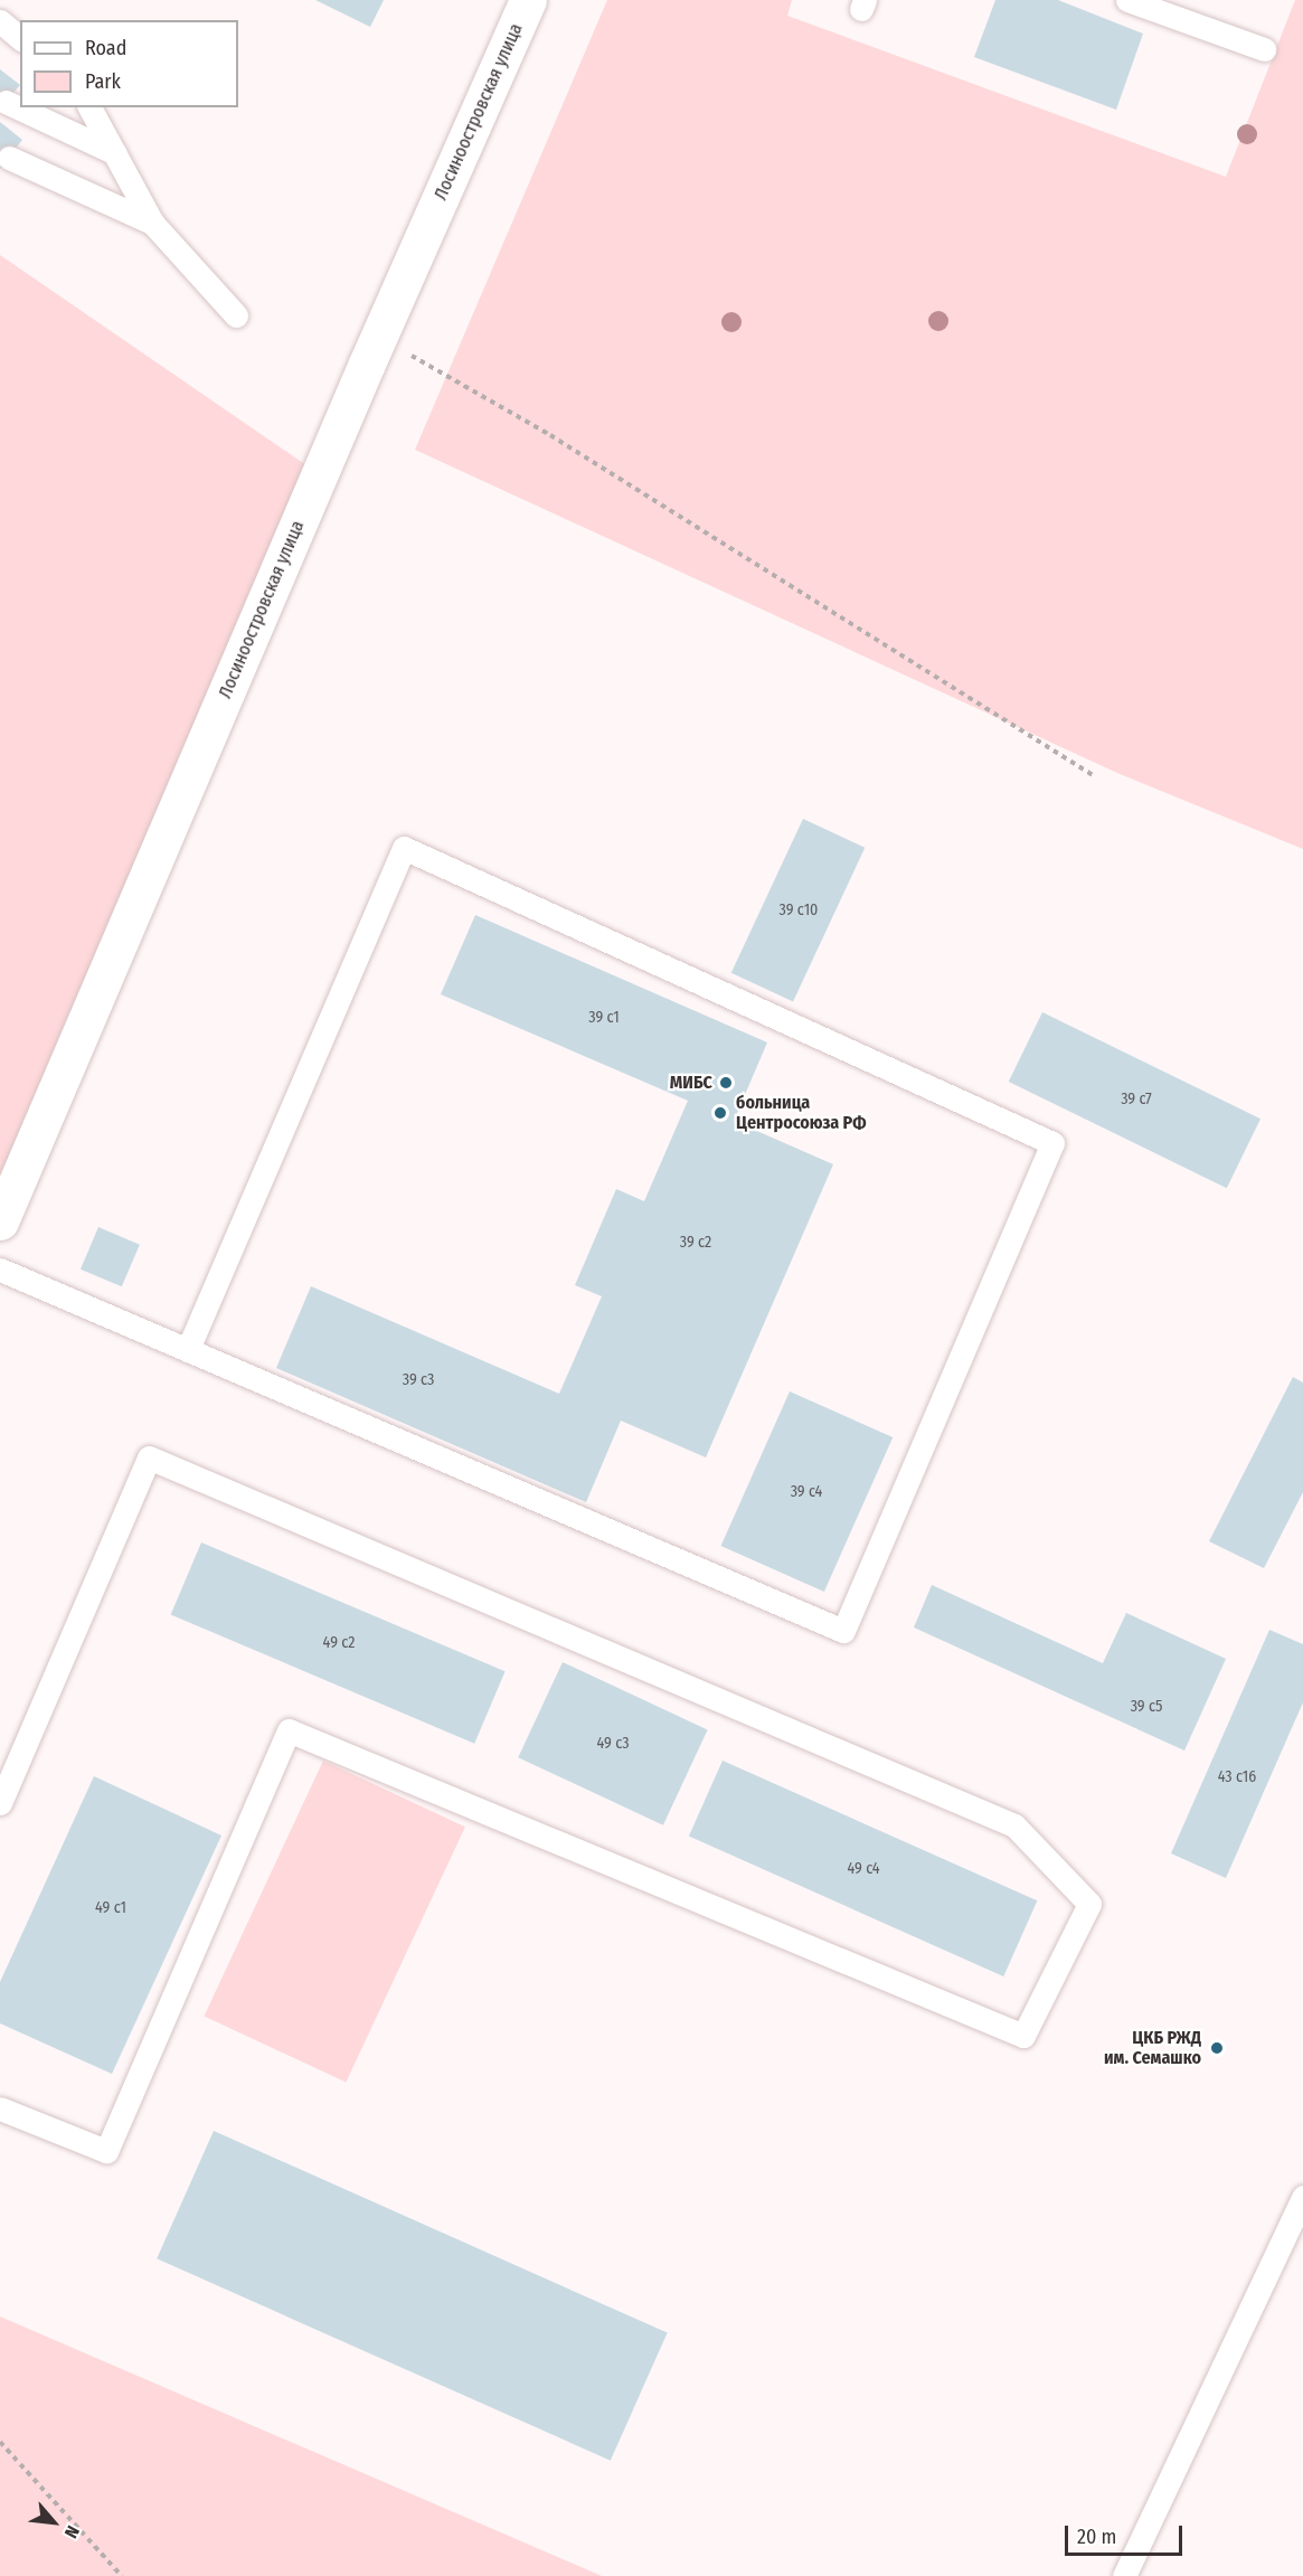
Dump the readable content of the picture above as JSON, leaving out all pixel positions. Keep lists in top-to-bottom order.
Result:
{
  "streets": {
    "street": ["Лосиноостровская улица"]
  },
  "places": ["МИБС", "больница Центросоюза РФ", "ЦКБ РЖД им. Семашко"],
  "house_numbers": [
    "39 с10",
    "39 с1",
    "39 с7",
    "39 с2",
    "39 с3",
    "39 с4",
    "49 с2",
    "39 с5",
    "49 с3",
    "43 с16",
    "49 с4",
    "49 с1"
  ],
  "legend": ["Road", "Park"],
  "scale_bar": "20 m",
  "north": "bottom right"
}
